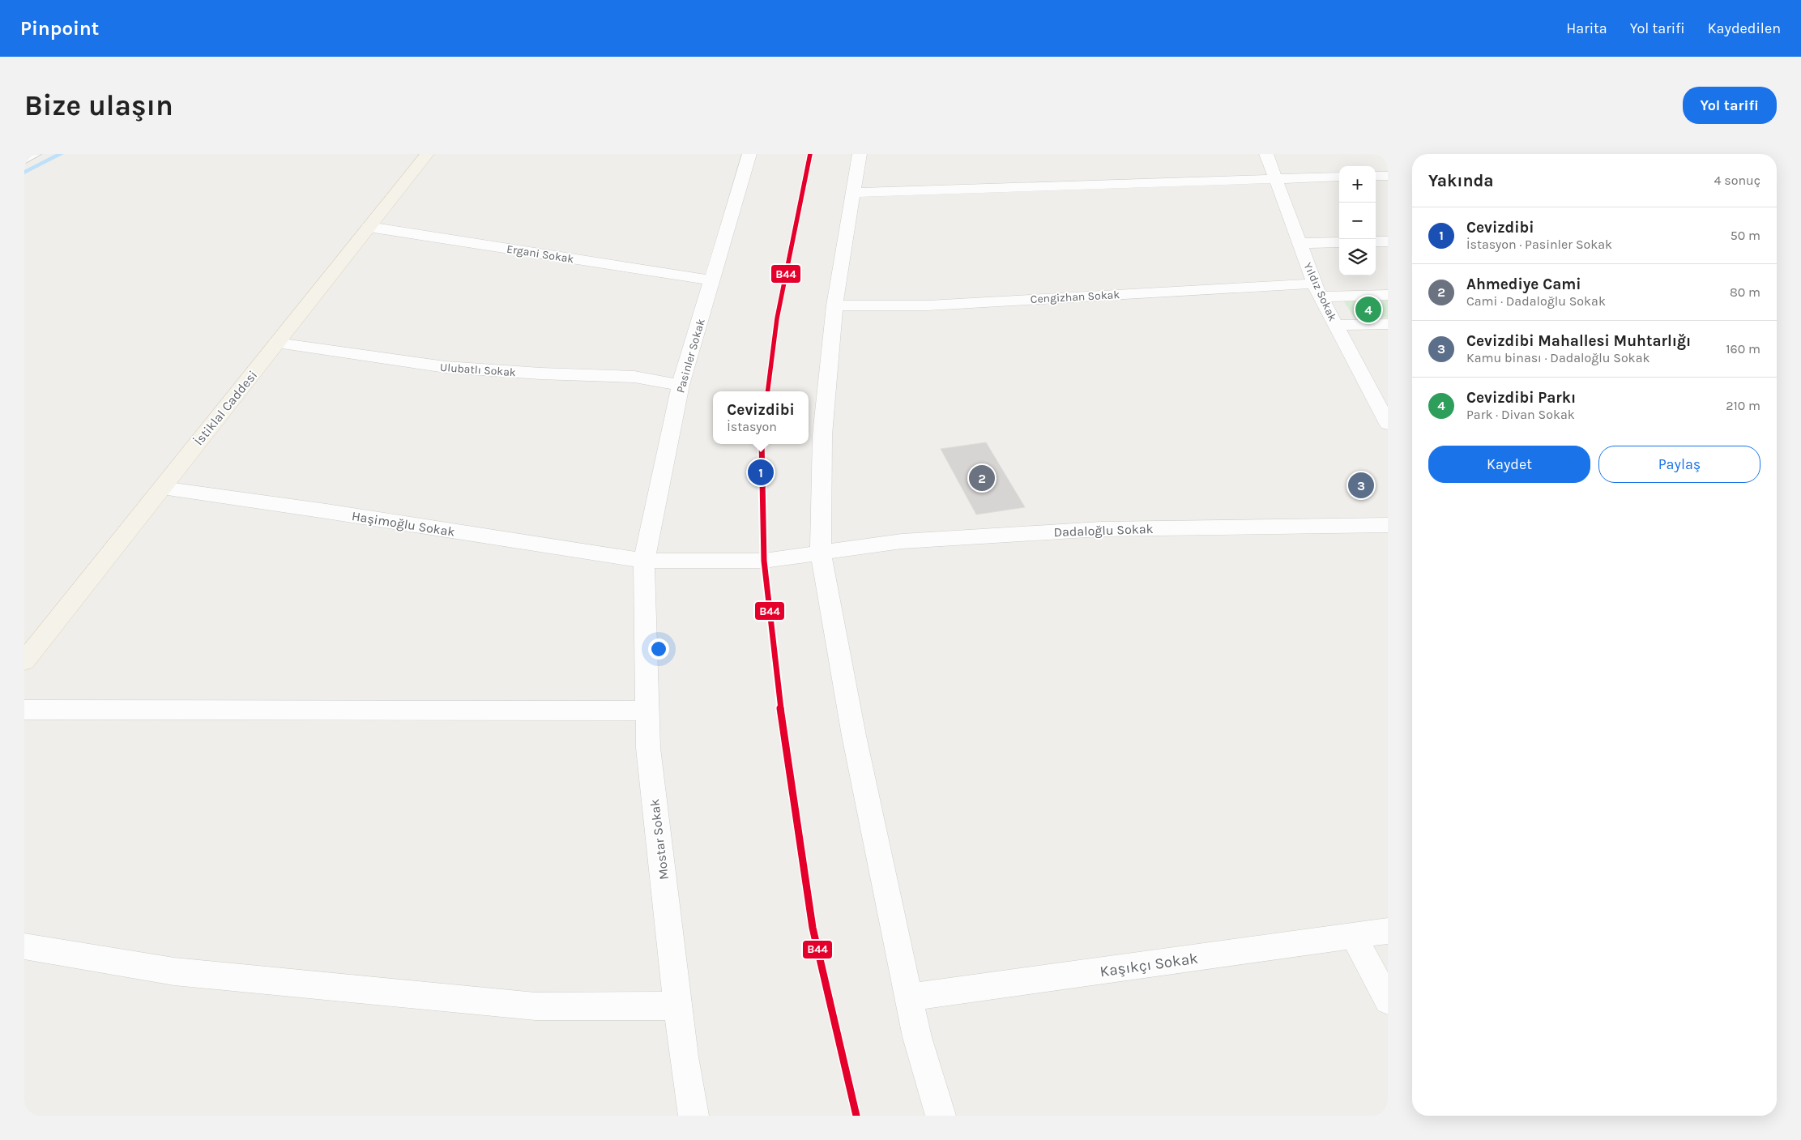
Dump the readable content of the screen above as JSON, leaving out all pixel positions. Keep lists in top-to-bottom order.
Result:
{
  "streets": {
    "main road": ["İstiklal Caddesi"],
    "street": [
      "Ergani Sokak",
      "Yıldız Sokak",
      "Cengizhan Sokak",
      "Pasinler Sokak",
      "Ulubatlı Sokak",
      "Haşimoğlu Sokak",
      "Dadaloğlu Sokak",
      "Mostar Sokak",
      "Kaşıkçı Sokak"
    ]
  },
  "crossings": [
    ["Ergani Sokak", "Pasinler Sokak"],
    ["Ergani Sokak", "İstiklal Caddesi"],
    ["Yıldız Sokak", "Cengizhan Sokak"],
    ["Pasinler Sokak", "Ulubatlı Sokak"],
    ["Pasinler Sokak", "Haşimoğlu Sokak"],
    ["Pasinler Sokak", "Mostar Sokak"],
    ["Ulubatlı Sokak", "İstiklal Caddesi"],
    ["İstiklal Caddesi", "Haşimoğlu Sokak"],
    ["Haşimoğlu Sokak", "Dadaloğlu Sokak"],
    ["Haşimoğlu Sokak", "Mostar Sokak"]
  ],
  "lines": ["transit line B44"],
  "page": {
    "header": "Pinpoint",
    "nav": ["Harita", "Yol tarifi", "Kaydedilen"],
    "buttons": [
      "Yol tarifi",
      ["Kaydet", "Paylaş"]
    ],
    "title": "Bize ulaşın",
    "heading": ["Yakında", "4 sonuç"],
    "map_buttons": ["+", "−"],
    "list": [
      {
        "mark": "1",
        "name": "Cevizdibi",
        "note": "İstasyon · Pasinler Sokak",
        "value": "50 m"
      },
      {
        "mark": "2",
        "name": "Ahmediye Cami",
        "note": "Cami · Dadaloğlu Sokak",
        "value": "80 m"
      },
      {
        "mark": "3",
        "name": "Cevizdibi Mahallesi Muhtarlığı",
        "note": "Kamu binası · Dadaloğlu Sokak",
        "value": "160 m"
      },
      {
        "mark": "4",
        "name": "Cevizdibi Parkı",
        "note": "Park · Divan Sokak",
        "value": "210 m"
      }
    ],
    "pins": [
      "4",
      "1",
      "2",
      "3"
    ],
    "popup": ["Cevizdibi", "İstasyon"]
  }
}
